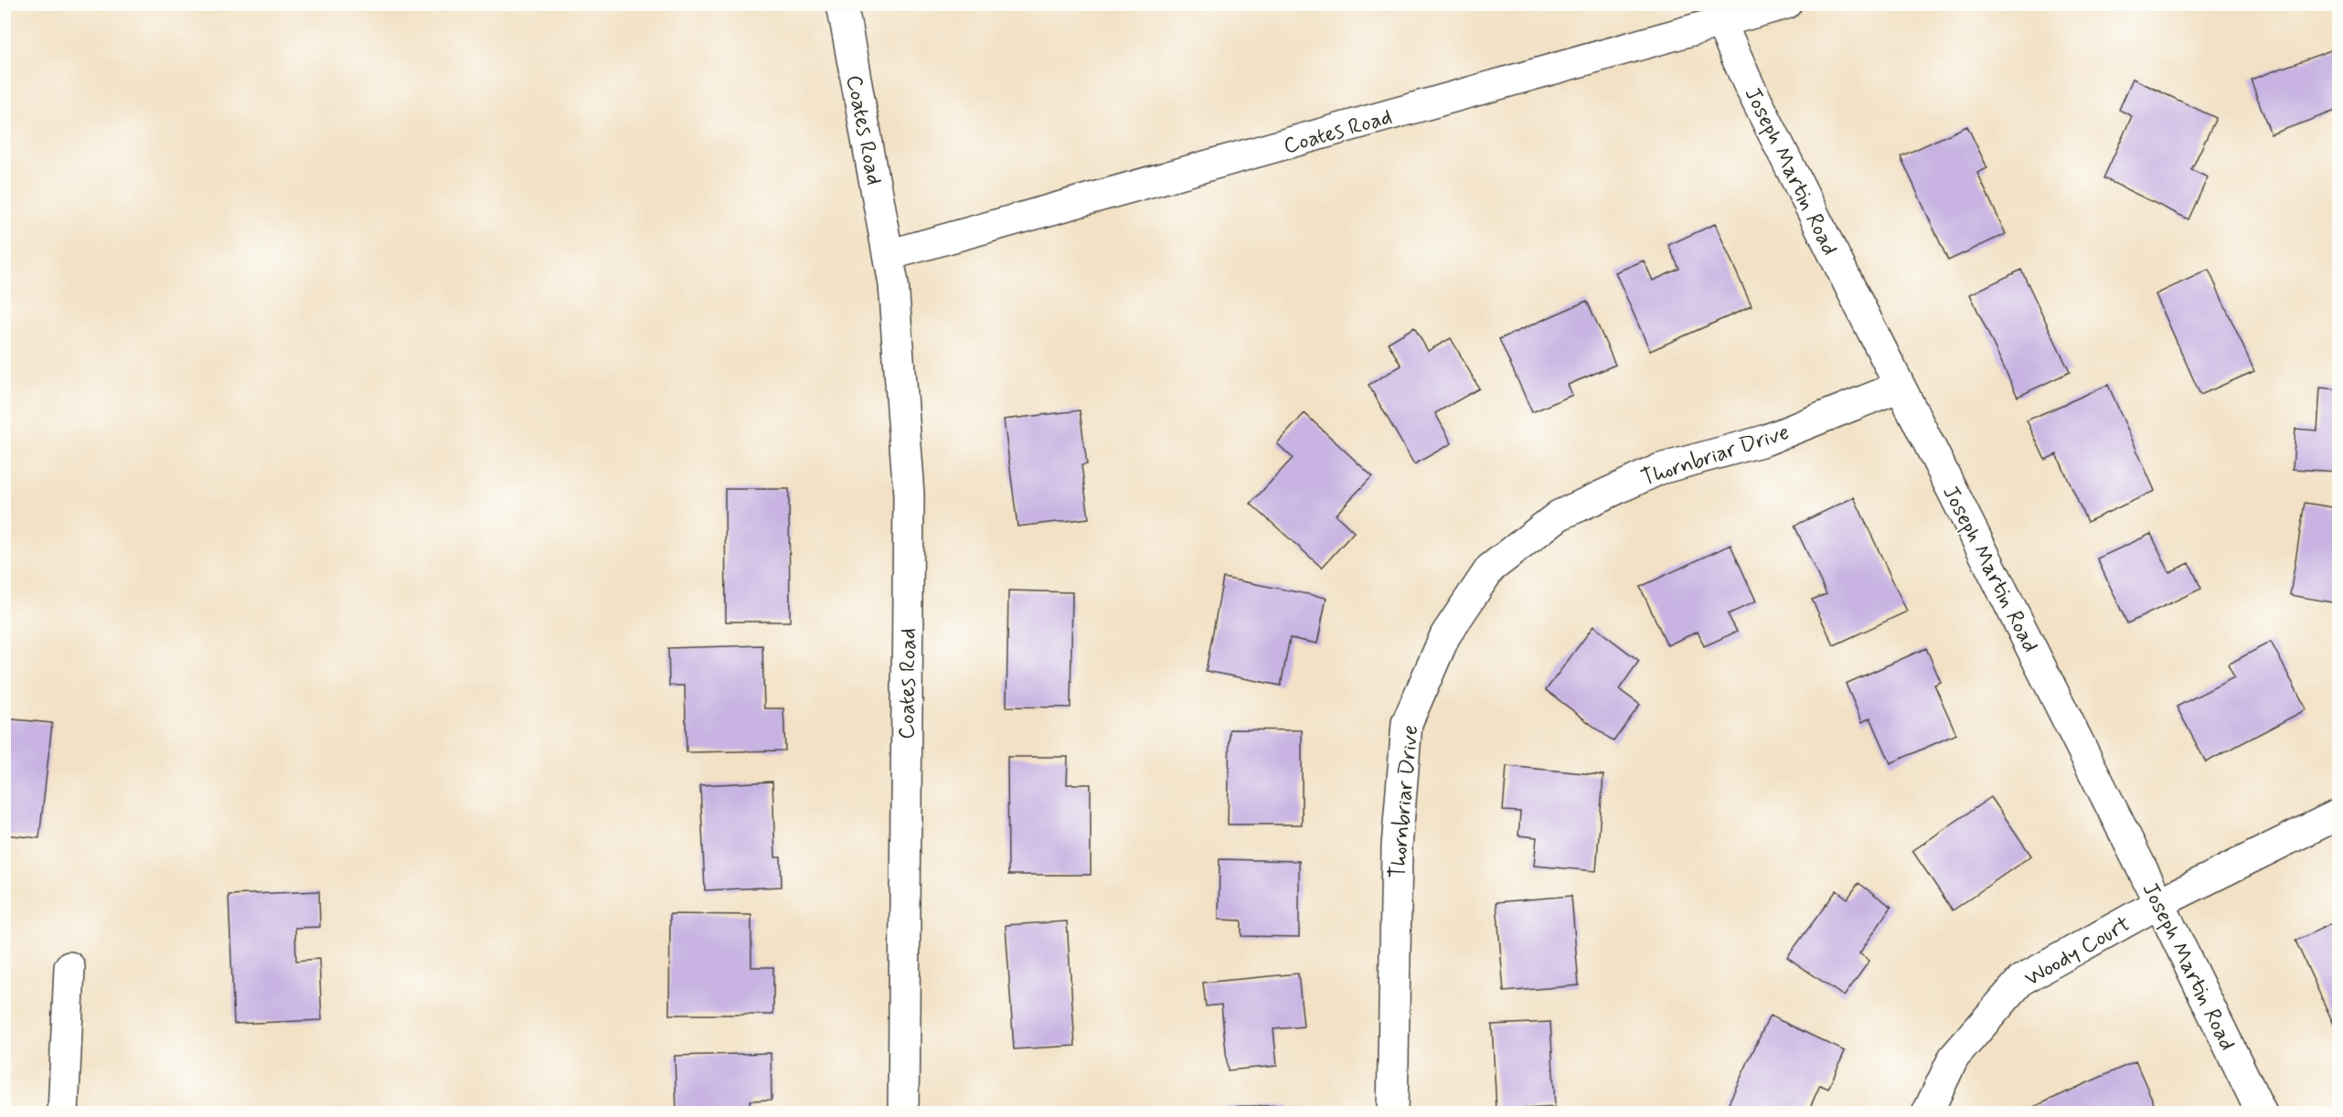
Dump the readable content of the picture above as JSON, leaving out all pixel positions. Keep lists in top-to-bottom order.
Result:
{
  "streets": {
    "street": [
      "Coates Road",
      "Joseph Martin Road",
      "Thornbriar Drive",
      "Woody Court"
    ]
  },
  "crossings": [
    ["Coates Road", "Joseph Martin Road"],
    ["Joseph Martin Road", "Thornbriar Drive"],
    ["Joseph Martin Road", "Woody Court"]
  ]
}
